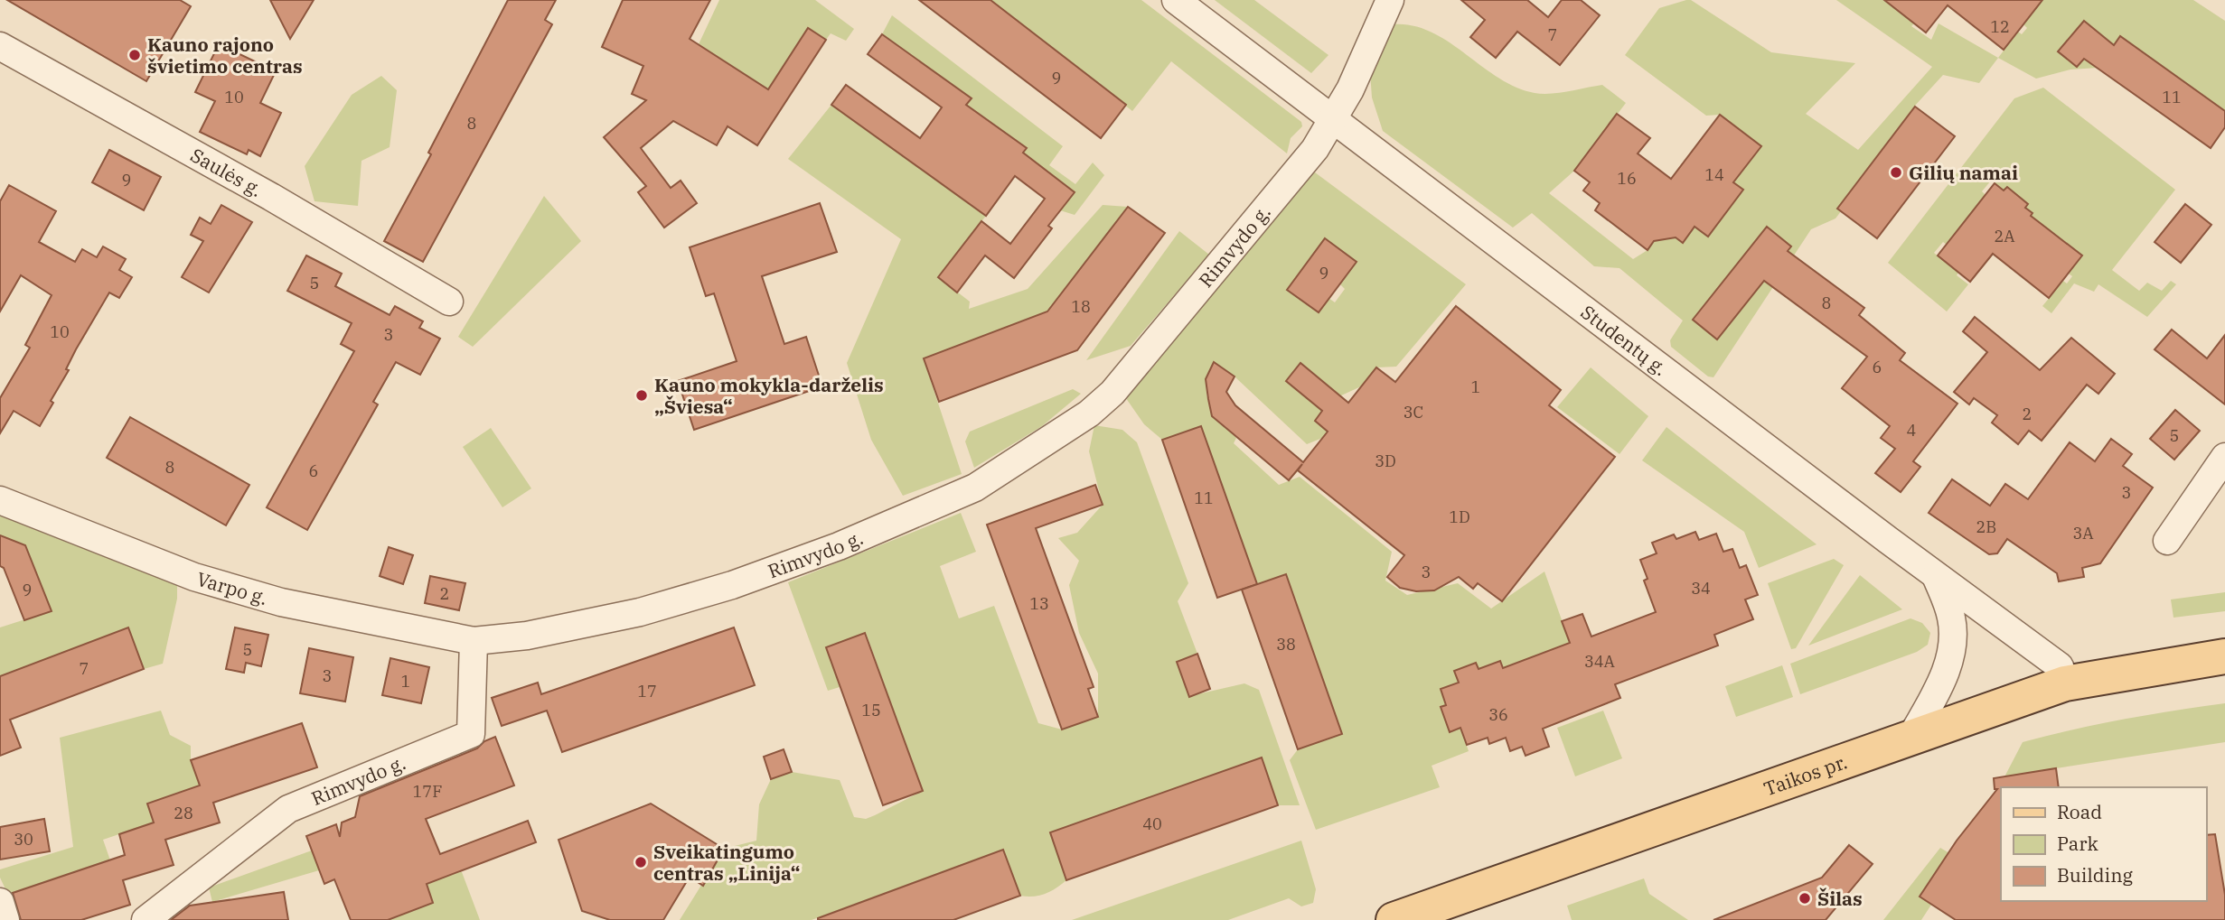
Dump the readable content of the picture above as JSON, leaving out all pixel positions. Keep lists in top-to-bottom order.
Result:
{
  "streets": {
    "main road": ["Taikos pr."],
    "street": [
      "Saulės g.",
      "Rimvydo g.",
      "Studentų g.",
      "Varpo g."
    ]
  },
  "crossings": [
    ["Rimvydo g.", "Studentų g."],
    ["Rimvydo g.", "Varpo g."],
    ["Studentų g.", "Taikos pr."]
  ],
  "places": [
    "Kauno rajono švietimo centras",
    "Gilių namai",
    "Kauno mokykla-darželis „Šviesa“",
    "Sveikatingumo centras „Linija“",
    "Šilas"
  ],
  "house_numbers": [
    "12",
    "7",
    "9",
    "10",
    "11",
    "8",
    "14",
    "16",
    "9",
    "2A",
    "9",
    "5",
    "8",
    "18",
    "10",
    "3",
    "6",
    "1",
    "3C",
    "2",
    "4",
    "5",
    "3D",
    "8",
    "6",
    "3",
    "11",
    "1D",
    "2B",
    "3A",
    "3",
    "34",
    "9",
    "2",
    "13",
    "38",
    "5",
    "34A",
    "7",
    "3",
    "1",
    "17",
    "15",
    "36",
    "17F",
    "28",
    "40",
    "30"
  ],
  "legend": ["Road", "Park", "Building"]
}
